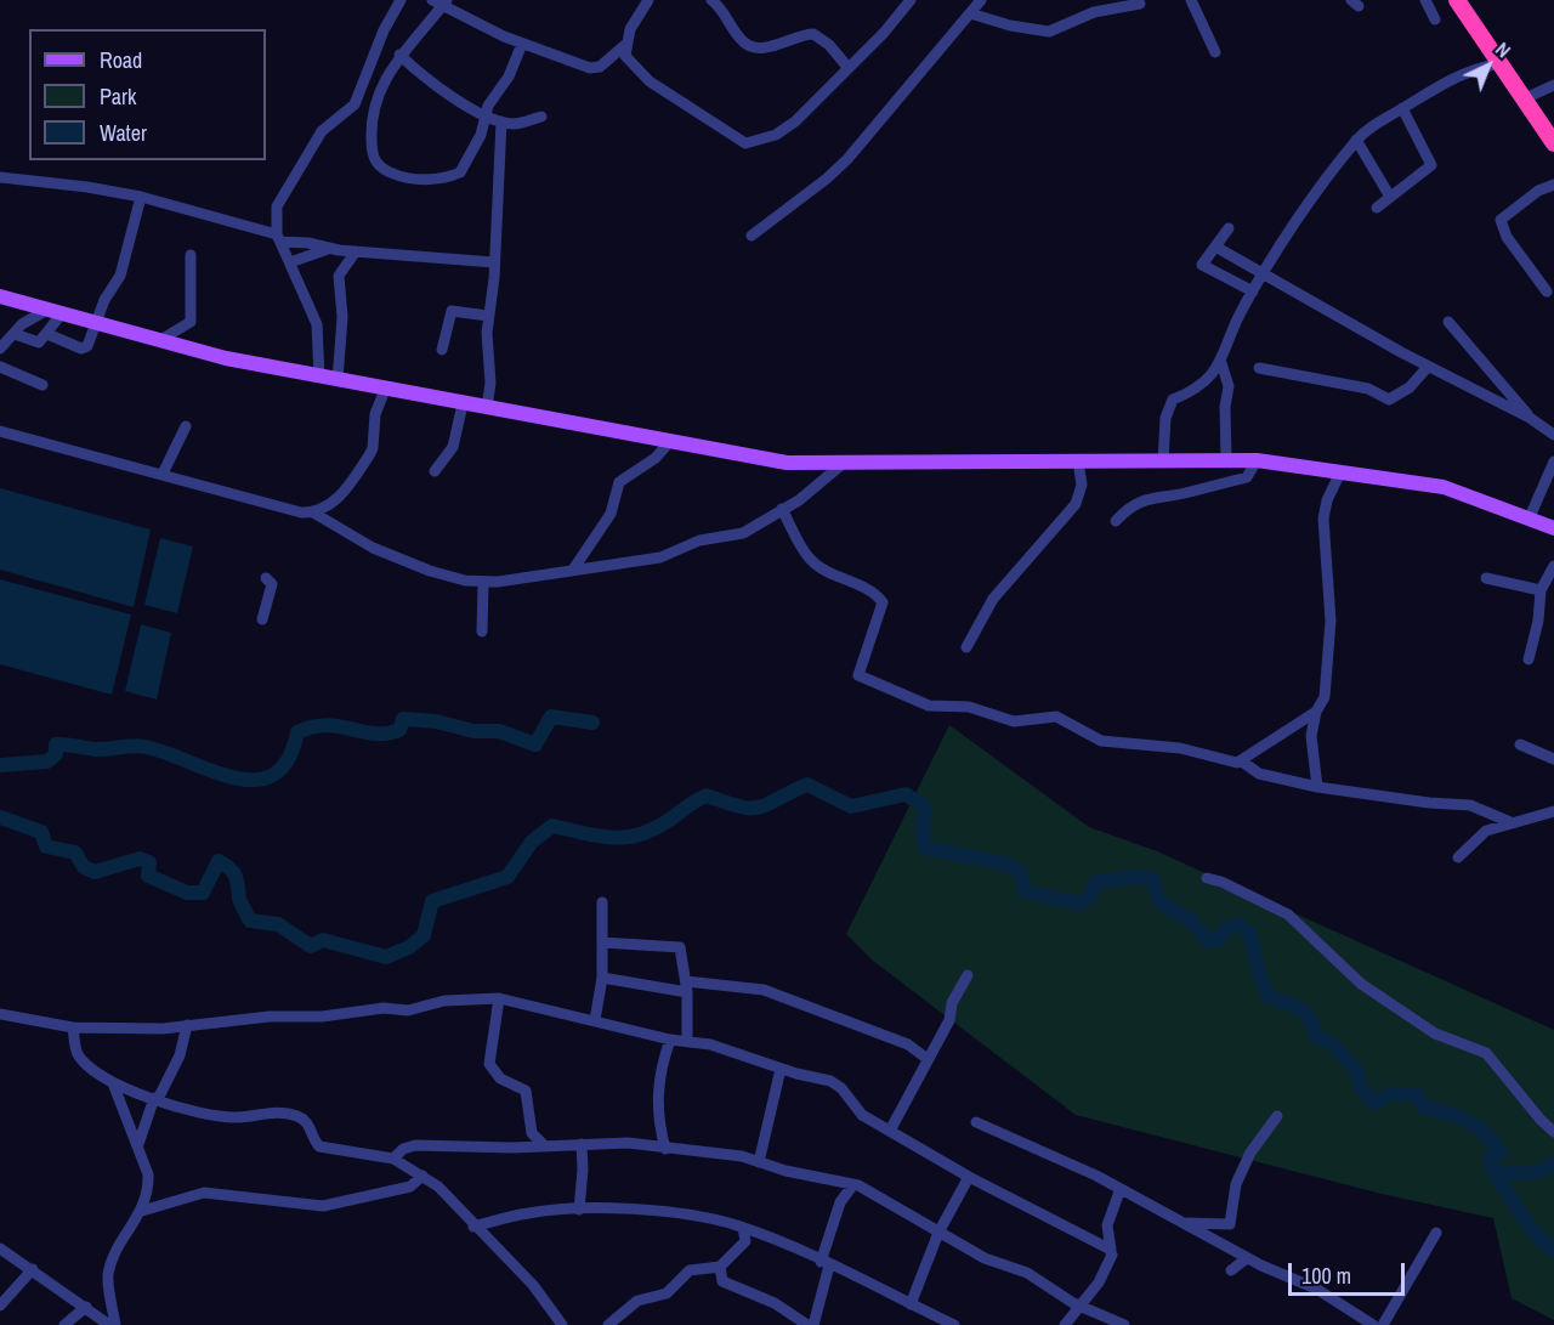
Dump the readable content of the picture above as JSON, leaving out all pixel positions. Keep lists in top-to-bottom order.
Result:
{
  "legend": ["Road", "Park", "Water"],
  "scale_bar": "100 m",
  "north": "top right"
}
